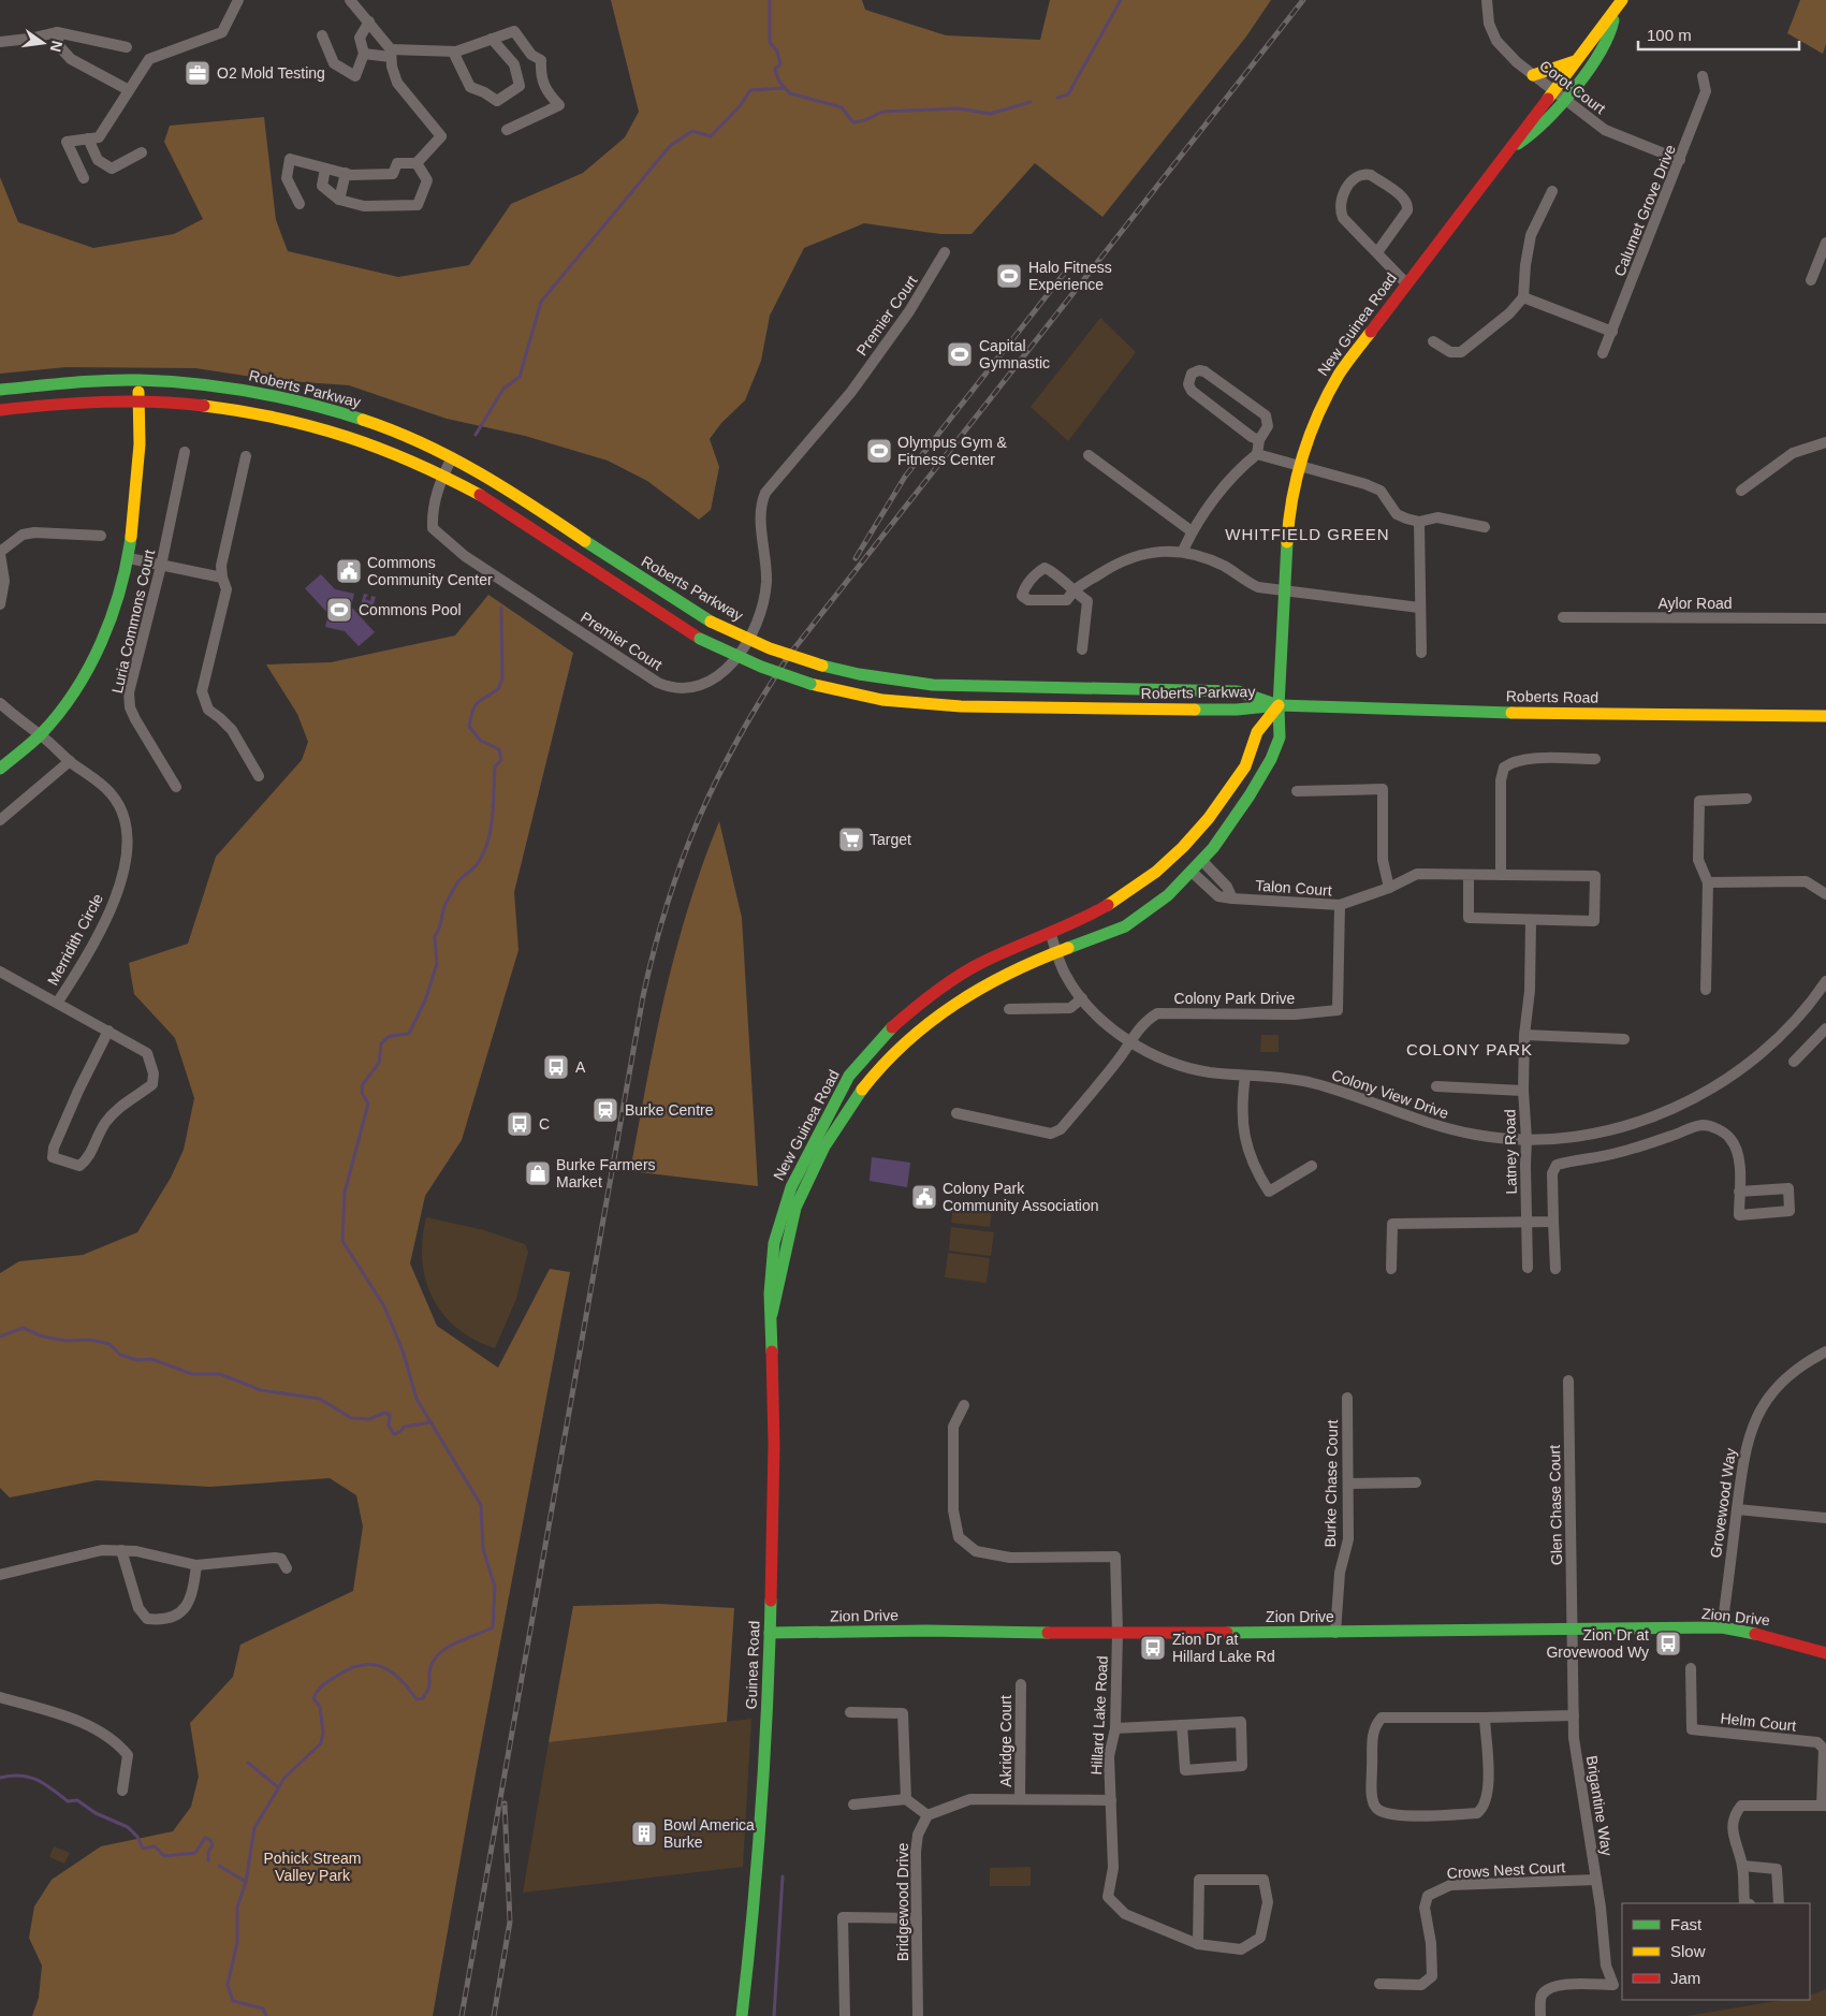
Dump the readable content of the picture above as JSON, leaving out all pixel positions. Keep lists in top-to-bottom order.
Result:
{
  "streets": {
    "main road": [
      "New Guinea Road",
      "Roberts Parkway",
      "Roberts Road",
      "Zion Drive",
      "Guinea Road"
    ],
    "street": [
      "Corot Court",
      "Calumet Grove Drive",
      "Premier Court",
      "Aylor Road",
      "Luria Commons Court",
      "Talon Court",
      "Merridith Circle",
      "Colony Park Drive",
      "Colony View Drive",
      "Latney Road",
      "Burke Chase Court",
      "Grovewood Way",
      "Glen Chase Court",
      "Hillard Lake Road",
      "Helm Court",
      "Akridge Court",
      "Brigantine Way",
      "Crows Nest Court",
      "Bridgewood Drive"
    ]
  },
  "crossings": [
    ["Corot Court", "Calumet Grove Drive"],
    ["Corot Court", "New Guinea Road"],
    ["Premier Court", "Roberts Parkway"],
    ["New Guinea Road", "Roberts Parkway"],
    ["New Guinea Road", "Roberts Road"],
    ["New Guinea Road", "Talon Court"],
    ["New Guinea Road", "Colony View Drive"],
    ["New Guinea Road", "Guinea Road"],
    ["Roberts Parkway", "Roberts Road"],
    ["Talon Court", "Colony Park Drive"],
    ["Colony Park Drive", "Colony View Drive"],
    ["Colony View Drive", "Latney Road"],
    ["Burke Chase Court", "Zion Drive"],
    ["Grovewood Way", "Zion Drive"],
    ["Glen Chase Court", "Zion Drive"],
    ["Glen Chase Court", "Brigantine Way"],
    ["Zion Drive", "Guinea Road"],
    ["Zion Drive", "Hillard Lake Road"],
    ["Zion Drive", "Brigantine Way"],
    ["Brigantine Way", "Crows Nest Court"]
  ],
  "districts": ["WHITFIELD GREEN", "COLONY PARK"],
  "parks": ["Pohick Stream Valley Park"],
  "places": {
    "office": ["O2 Mold Testing"],
    "sports": [
      "Halo Fitness Experience",
      "Capital Gymnastic",
      "Olympus Gym & Fitness Center",
      "Commons Pool"
    ],
    "public building": ["Commons Community Center", "Colony Park Community Association"],
    "supermarket": ["Target"],
    "bus stop": [
      "A",
      "C",
      "Zion Dr at Grovewood Wy",
      "Zion Dr at Hillard Lake Rd"
    ],
    "station": ["Burke Centre"],
    "shop": ["Burke Farmers Market"],
    "building": ["Bowl America Burke"]
  },
  "legend": ["Fast", "Slow", "Jam"],
  "scale_bar": "100 m",
  "north": "right"
}
